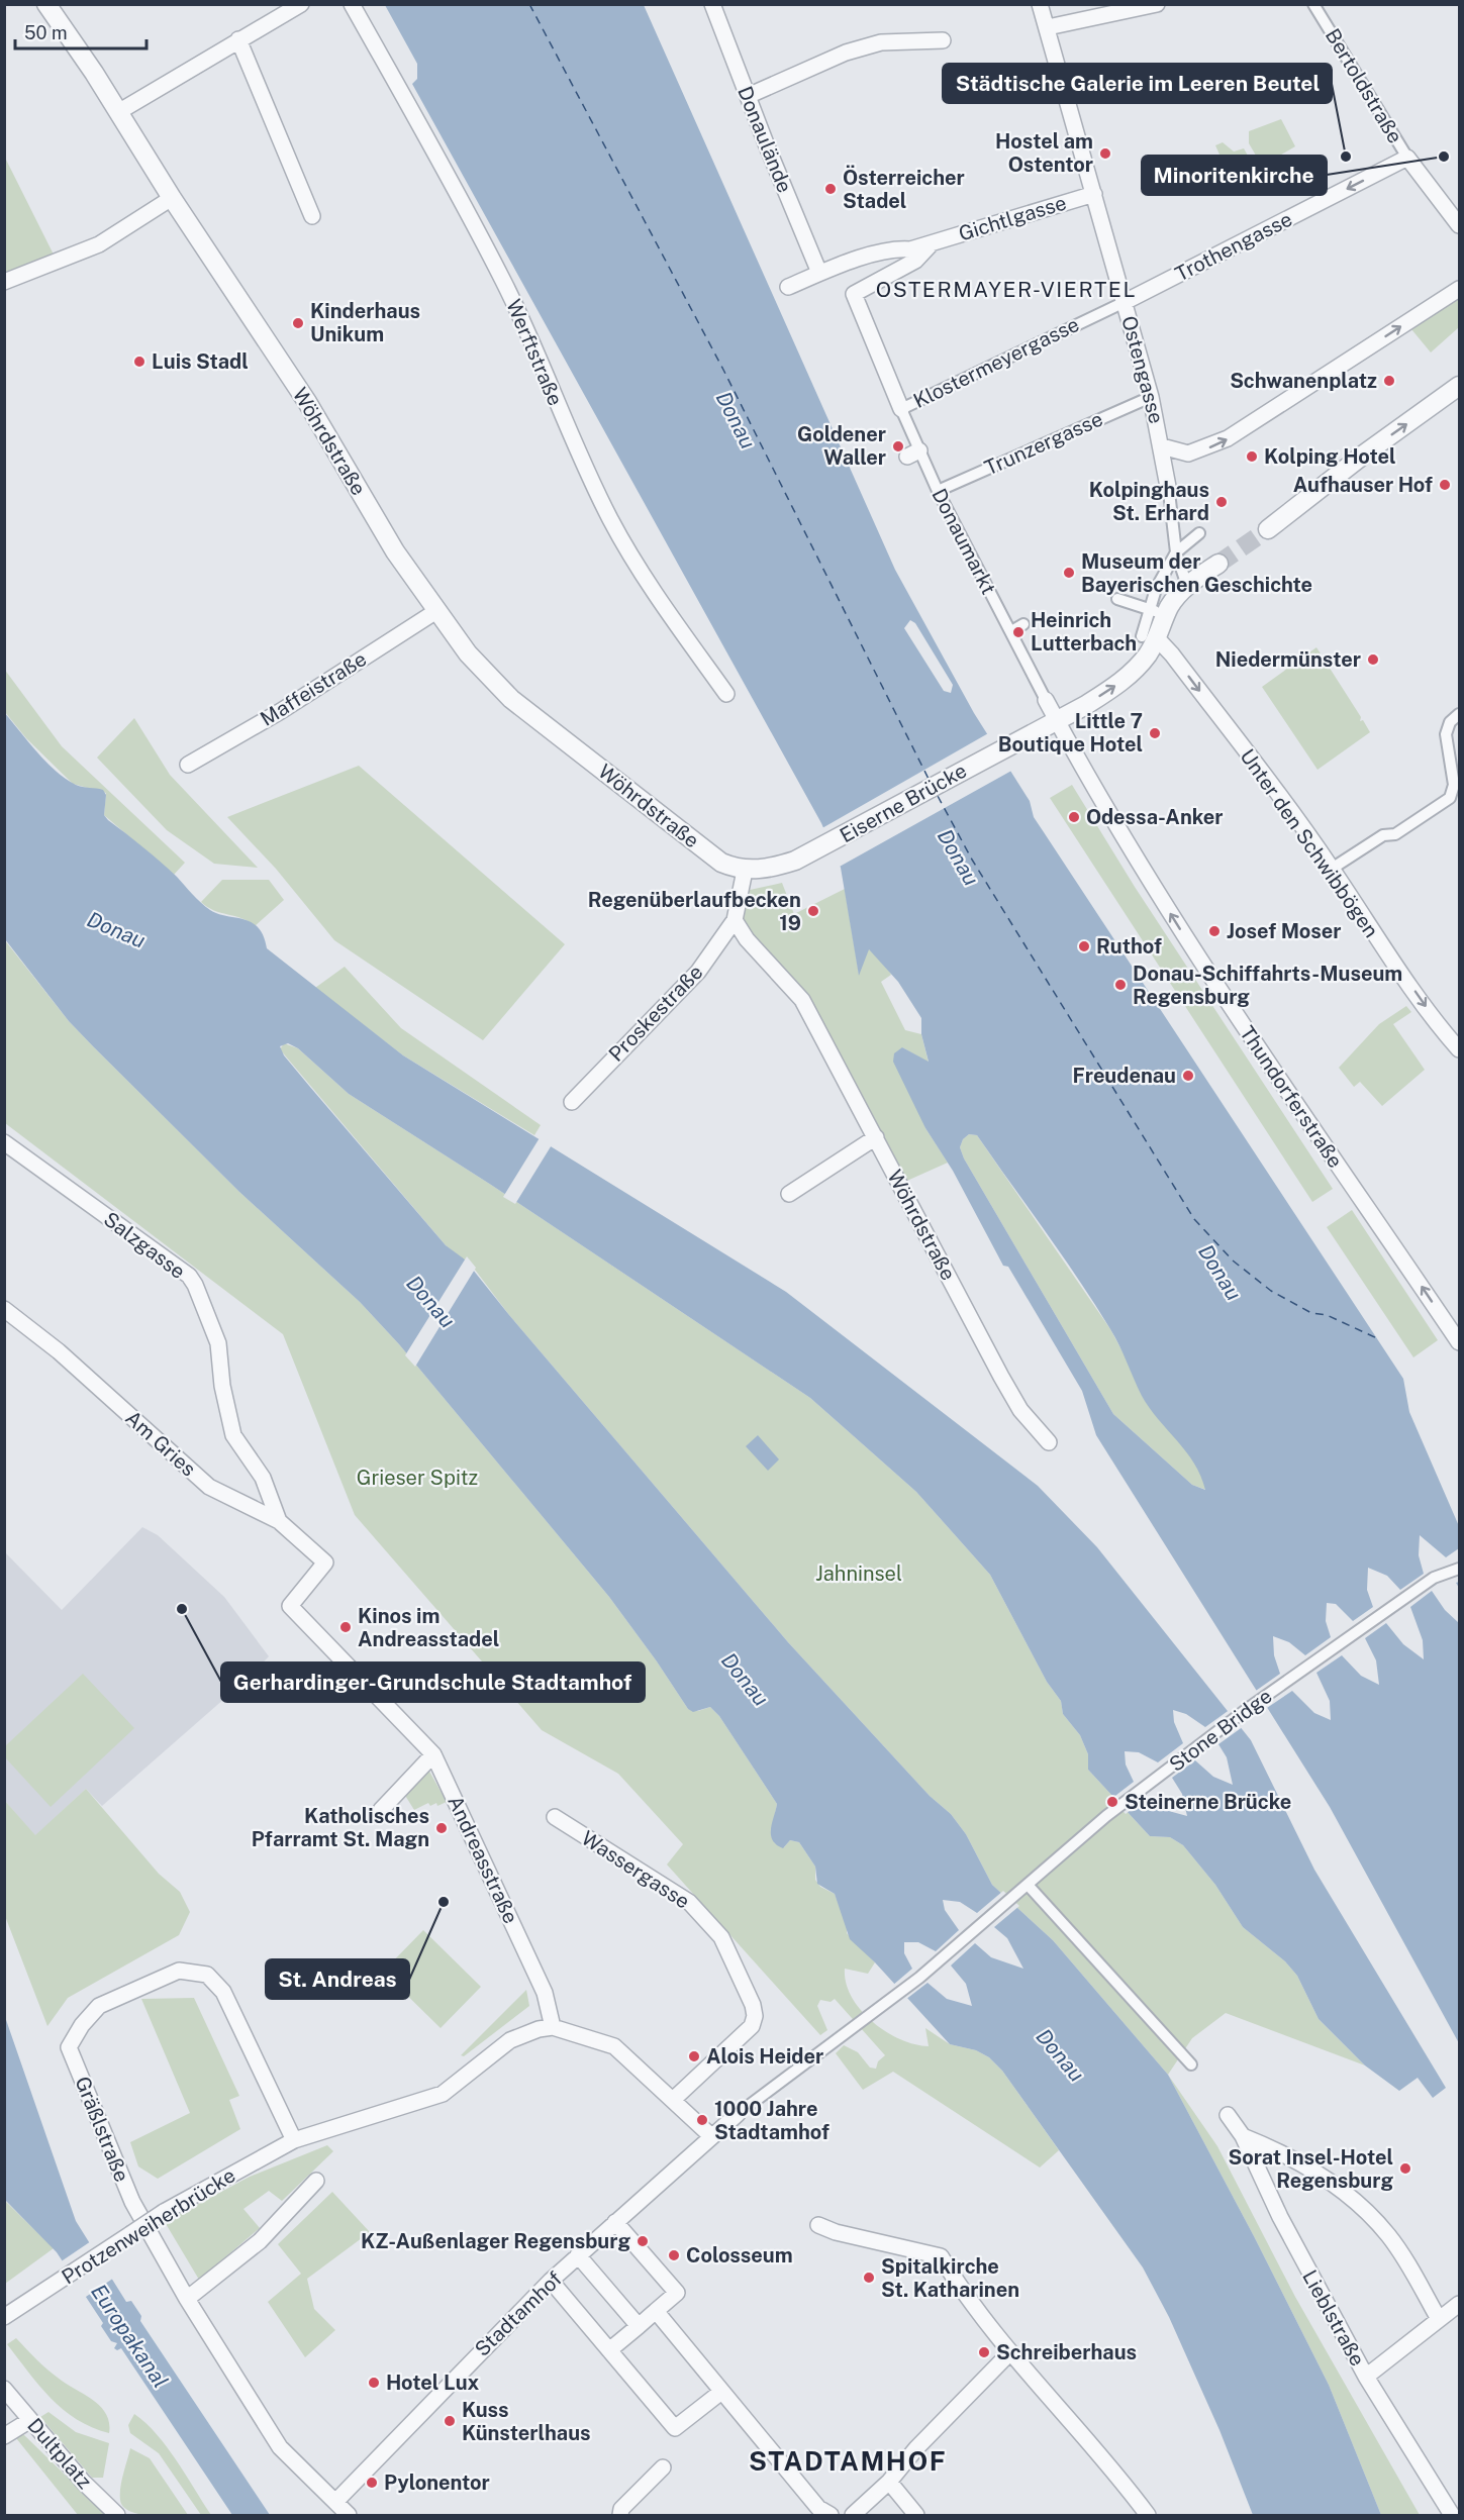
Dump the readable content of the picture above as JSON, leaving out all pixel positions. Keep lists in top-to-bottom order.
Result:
{
  "streets": {
    "street": [
      "Bertoldstraße",
      "Donaulände",
      "Gichtlgasse",
      "Trothengasse",
      "Werftstraße",
      "Klostermeyergasse",
      "Ostengasse",
      "Wöhrdstraße",
      "Trunzergasse",
      "Donaumarkt",
      "Maffeistraße",
      "Eiserne Brücke",
      "Unter den Schwibbögen",
      "Proskestraße",
      "Thundorferstraße",
      "Salzgasse",
      "Am Gries",
      "Stone Bridge",
      "Andreasstraße",
      "Wassergasse",
      "Gräßlstraße",
      "Protzenweiherbrücke",
      "Stadtamhof",
      "Lieblstraße",
      "Dultplatz"
    ]
  },
  "crossings": [
    ["Bertoldstraße", "Trothengasse"],
    ["Donaulände", "Gichtlgasse"],
    ["Gichtlgasse", "Ostengasse"],
    ["Gichtlgasse", "Donaumarkt"],
    ["Trothengasse", "Klostermeyergasse"],
    ["Trothengasse", "Ostengasse"],
    ["Klostermeyergasse", "Ostengasse"],
    ["Klostermeyergasse", "Donaumarkt"],
    ["Ostengasse", "Trunzergasse"],
    ["Wöhrdstraße", "Maffeistraße"],
    ["Wöhrdstraße", "Eiserne Brücke"],
    ["Wöhrdstraße", "Proskestraße"],
    ["Trunzergasse", "Donaumarkt"],
    ["Donaumarkt", "Eiserne Brücke"],
    ["Donaumarkt", "Thundorferstraße"],
    ["Eiserne Brücke", "Unter den Schwibbögen"],
    ["Eiserne Brücke", "Thundorferstraße"],
    ["Salzgasse", "Am Gries"],
    ["Am Gries", "Andreasstraße"],
    ["Stone Bridge", "Stadtamhof"],
    ["Andreasstraße", "Protzenweiherbrücke"],
    ["Gräßlstraße", "Protzenweiherbrücke"],
    ["Gräßlstraße", "Stadtamhof"]
  ],
  "one_way": ["Trothengasse", "Unter den Schwibbögen", "Thundorferstraße"],
  "districts": ["OSTERMAYER-VIERTEL", "STADTAMHOF"],
  "water": ["Donau", "Europakanal"],
  "parks": ["Grieser Spitz", "Jahninsel"],
  "places": [
    "Hostel am Ostentor",
    "Städtische Galerie im Leeren Beutel",
    "Minoritenkirche",
    "Österreicher Stadel",
    "Kinderhaus Unikum",
    "Luis Stadl",
    "Schwanenplatz",
    "Goldener Waller",
    "Kolping Hotel",
    "Aufhauser Hof",
    "Kolpinghaus St. Erhard",
    "Museum der Bayerischen Geschichte",
    "Heinrich Lutterbach",
    "Niedermünster",
    "Little 7 Boutique Hotel",
    "Odessa-Anker",
    "Regenüberlaufbecken 19",
    "Josef Moser",
    "Ruthof",
    "Donau-Schiffahrts-Museum Regensburg",
    "Freudenau",
    "Gerhardinger-Grundschule Stadtamhof",
    "Kinos im Andreasstadel",
    "Steinerne Brücke",
    "Katholisches Pfarramt St. Magn",
    "St. Andreas",
    "Alois Heider",
    "1000 Jahre Stadtamhof",
    "Sorat Insel-Hotel Regensburg",
    "KZ-Außenlager Regensburg",
    "Colosseum",
    "Spitalkirche St. Katharinen",
    "Schreiberhaus",
    "Hotel Lux",
    "Kuss Künsterlhaus",
    "Pylonentor"
  ],
  "scale_bar": "50 m"
}
